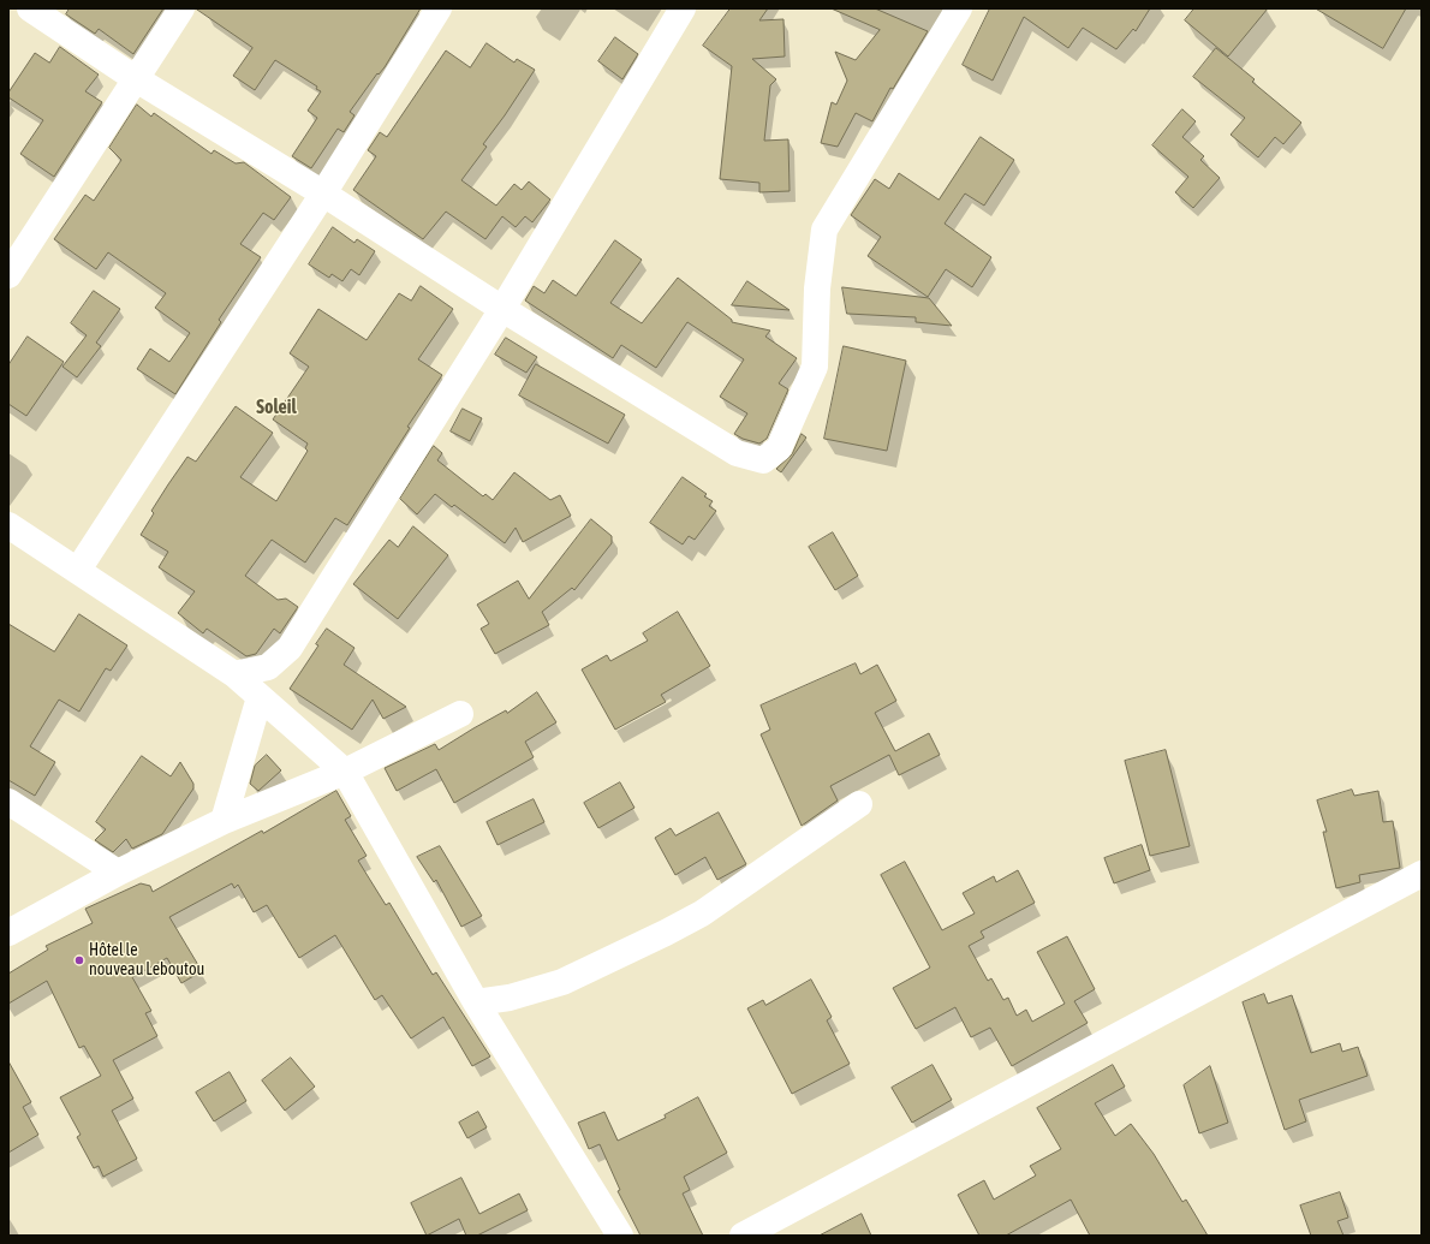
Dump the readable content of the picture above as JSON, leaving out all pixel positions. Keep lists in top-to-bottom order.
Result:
{
  "districts": ["Soleil"],
  "places": ["Hôtel le nouveau Leboutou"]
}
